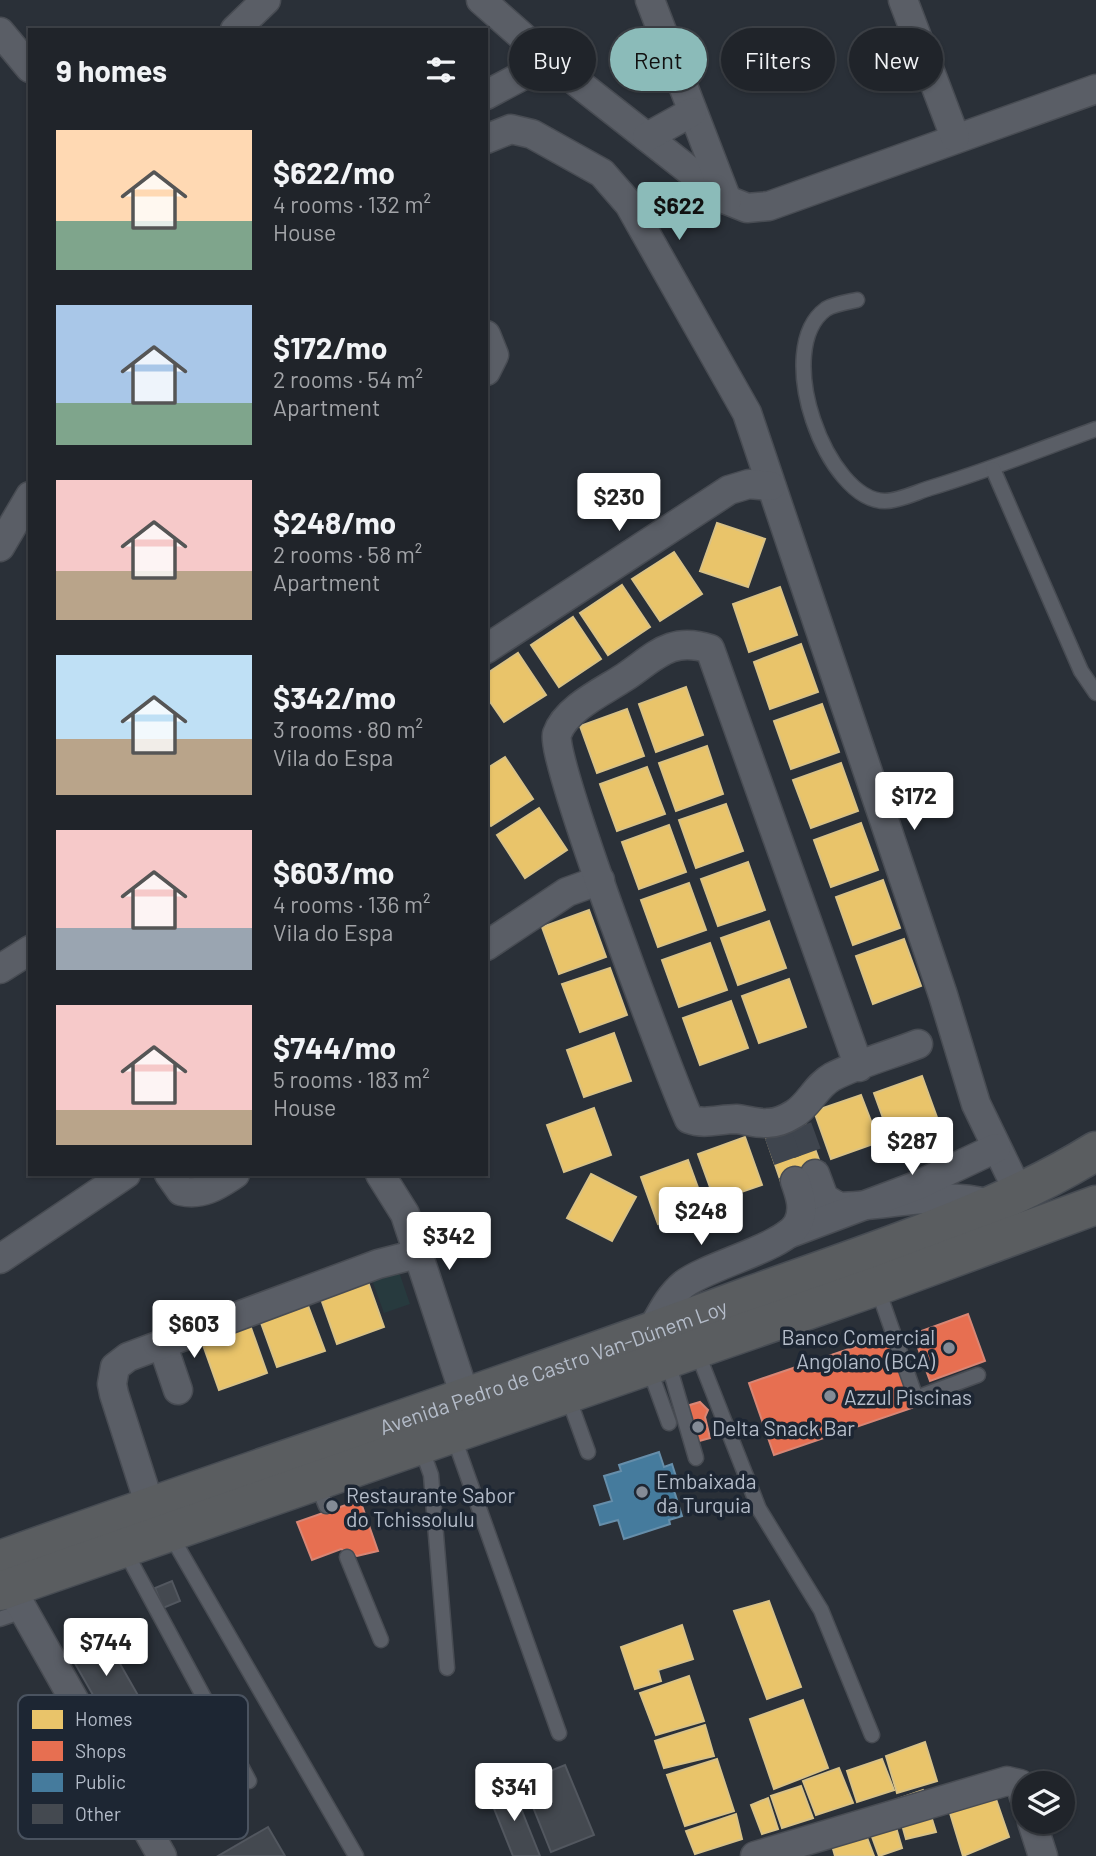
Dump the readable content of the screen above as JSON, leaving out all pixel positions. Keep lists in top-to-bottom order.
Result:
{
  "streets": {
    "highway": ["Avenida Pedro de Castro Van-Dúnem Loy"]
  },
  "places": [
    "Banco Comercial Angolano (BCA)",
    "Azzul Piscinas",
    "Delta Snack Bar",
    "Embaixada da Turquia",
    "Restaurante Sabor do Tchissolulu"
  ],
  "legend": [
    "Homes",
    "Shops",
    "Public",
    "Other"
  ],
  "page": {
    "chip": [
      "Buy",
      "Rent",
      "Filters",
      "New"
    ],
    "heading": "9 homes",
    "list": [
      {
        "name": "$622/mo",
        "note": "4 rooms · 132 m² · House"
      },
      {
        "name": "$172/mo",
        "note": "2 rooms · 54 m² · Apartment"
      },
      {
        "name": "$248/mo",
        "note": "2 rooms · 58 m² · Apartment"
      },
      {
        "name": "$342/mo",
        "note": "3 rooms · 80 m² · Vila do Espa"
      },
      {
        "name": "$603/mo",
        "note": "4 rooms · 136 m² · Vila do Espa"
      },
      {
        "name": "$744/mo",
        "note": "5 rooms · 183 m² · House"
      }
    ],
    "price": [
      "$622",
      "$230",
      "$172",
      "$287",
      "$248",
      "$342",
      "$603",
      "$744",
      "$341"
    ]
  }
}
